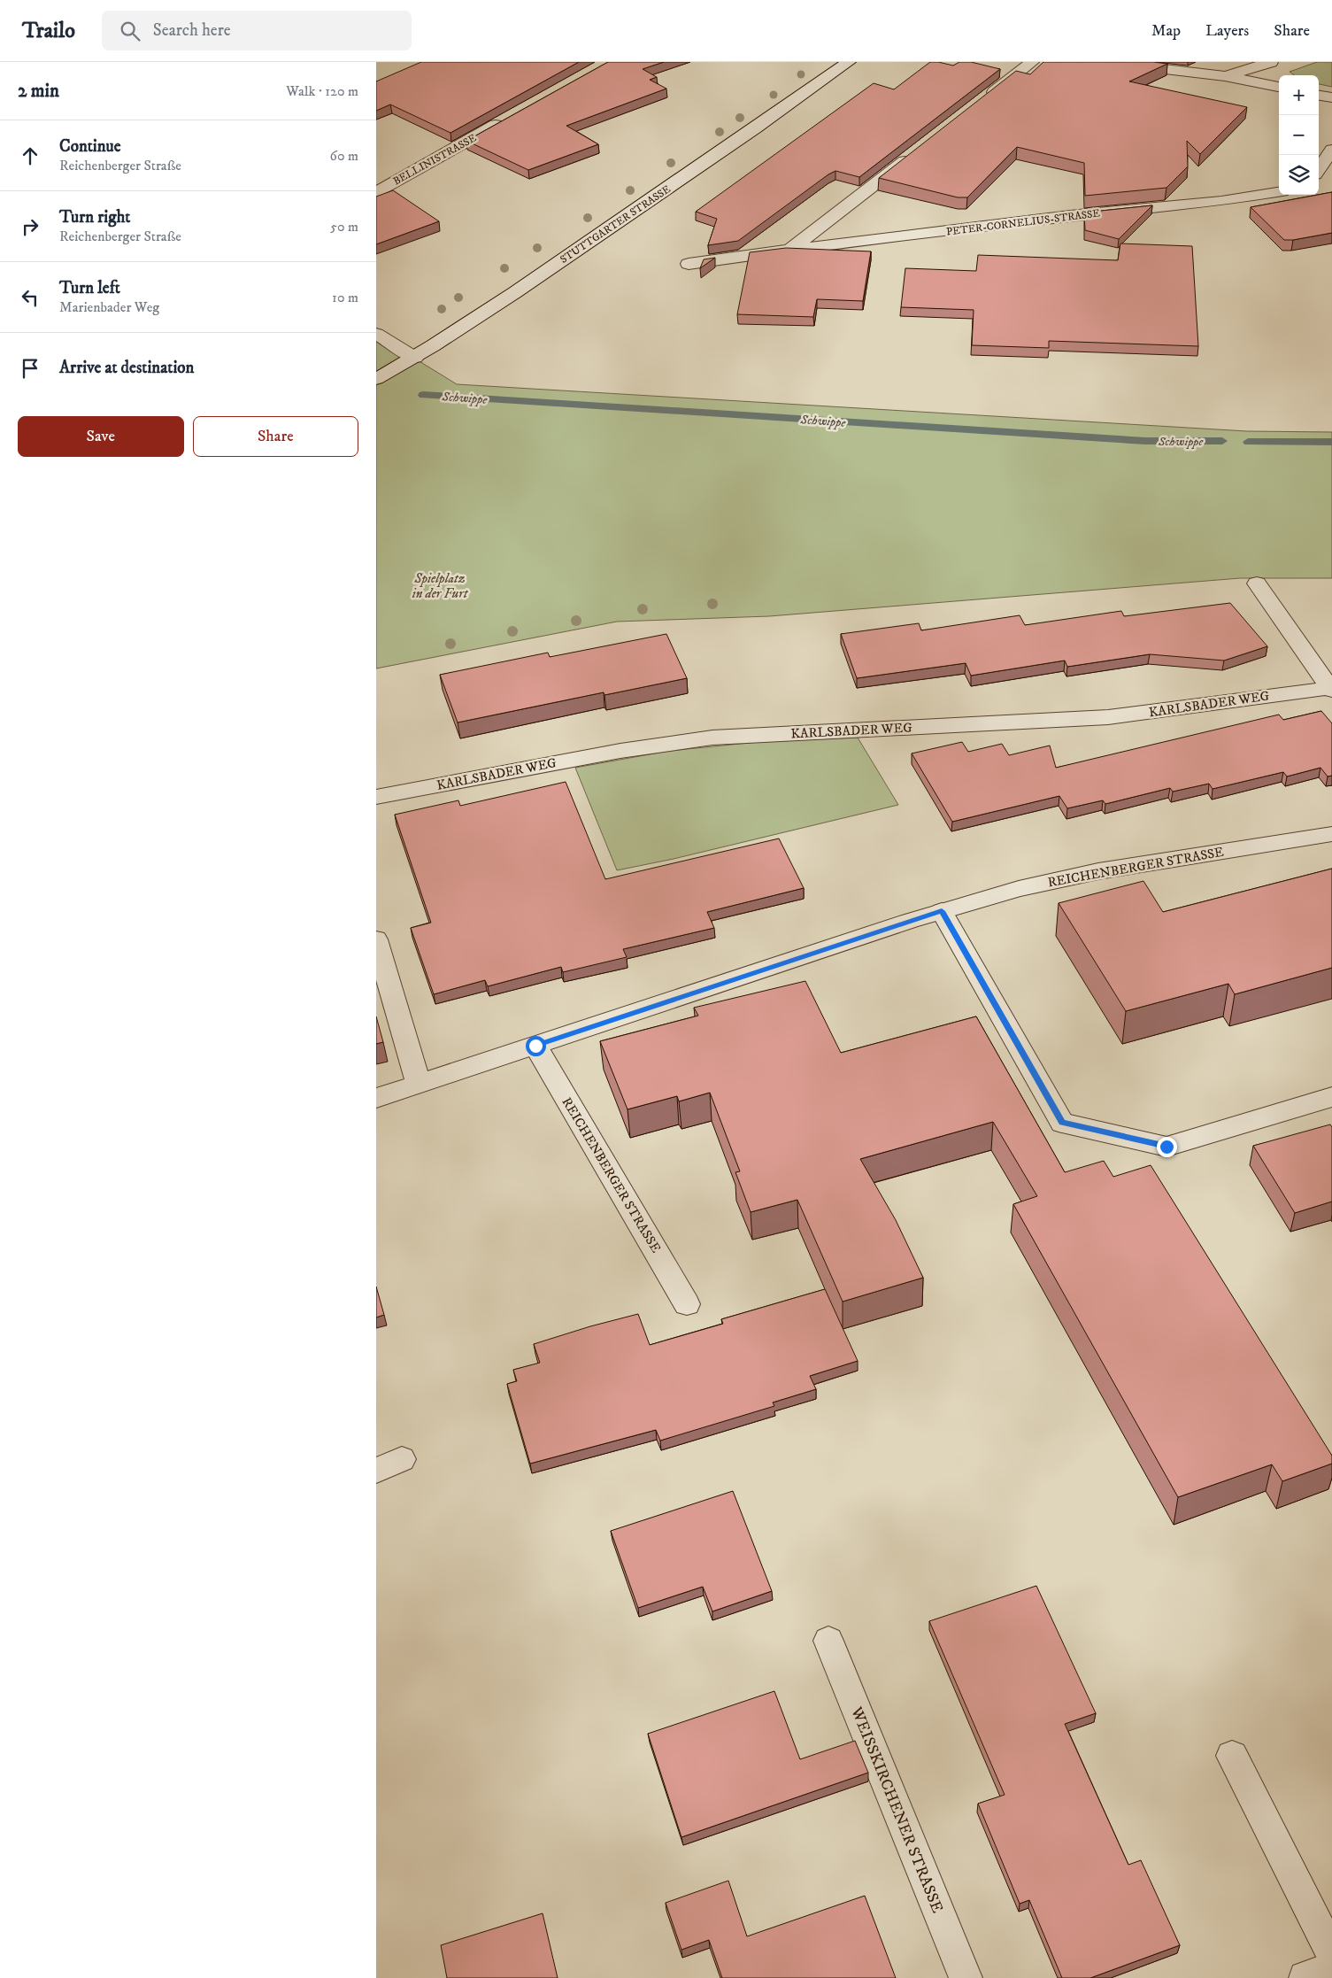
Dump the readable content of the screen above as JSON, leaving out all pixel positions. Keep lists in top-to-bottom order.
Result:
{
  "streets": {
    "street": [
      "BELLINISTRASSE",
      "PETER-CORNELIUS-STRASSE",
      "STUTTGARTER STRASSE",
      "KARLSBADER WEG",
      "REICHENBERGER STRASSE",
      "WEISSKIRCHENER STRASSE"
    ]
  },
  "water": ["Schwippe"],
  "parks": ["Spielplatz in der Furt"],
  "page": {
    "header": "Trailo",
    "search": "Search here",
    "nav": ["Map", "Layers", "Share"],
    "heading": ["2 min", "Walk · 120 m"],
    "map_buttons": ["+", "−"],
    "list": [
      ["Continue", "Reichenberger Straße", "60 m"],
      ["Turn right", "Reichenberger Straße", "50 m"],
      ["Turn left", "Marienbader Weg", "10 m"],
      "Arrive at destination"
    ],
    "buttons": ["Save", "Share"]
  }
}
